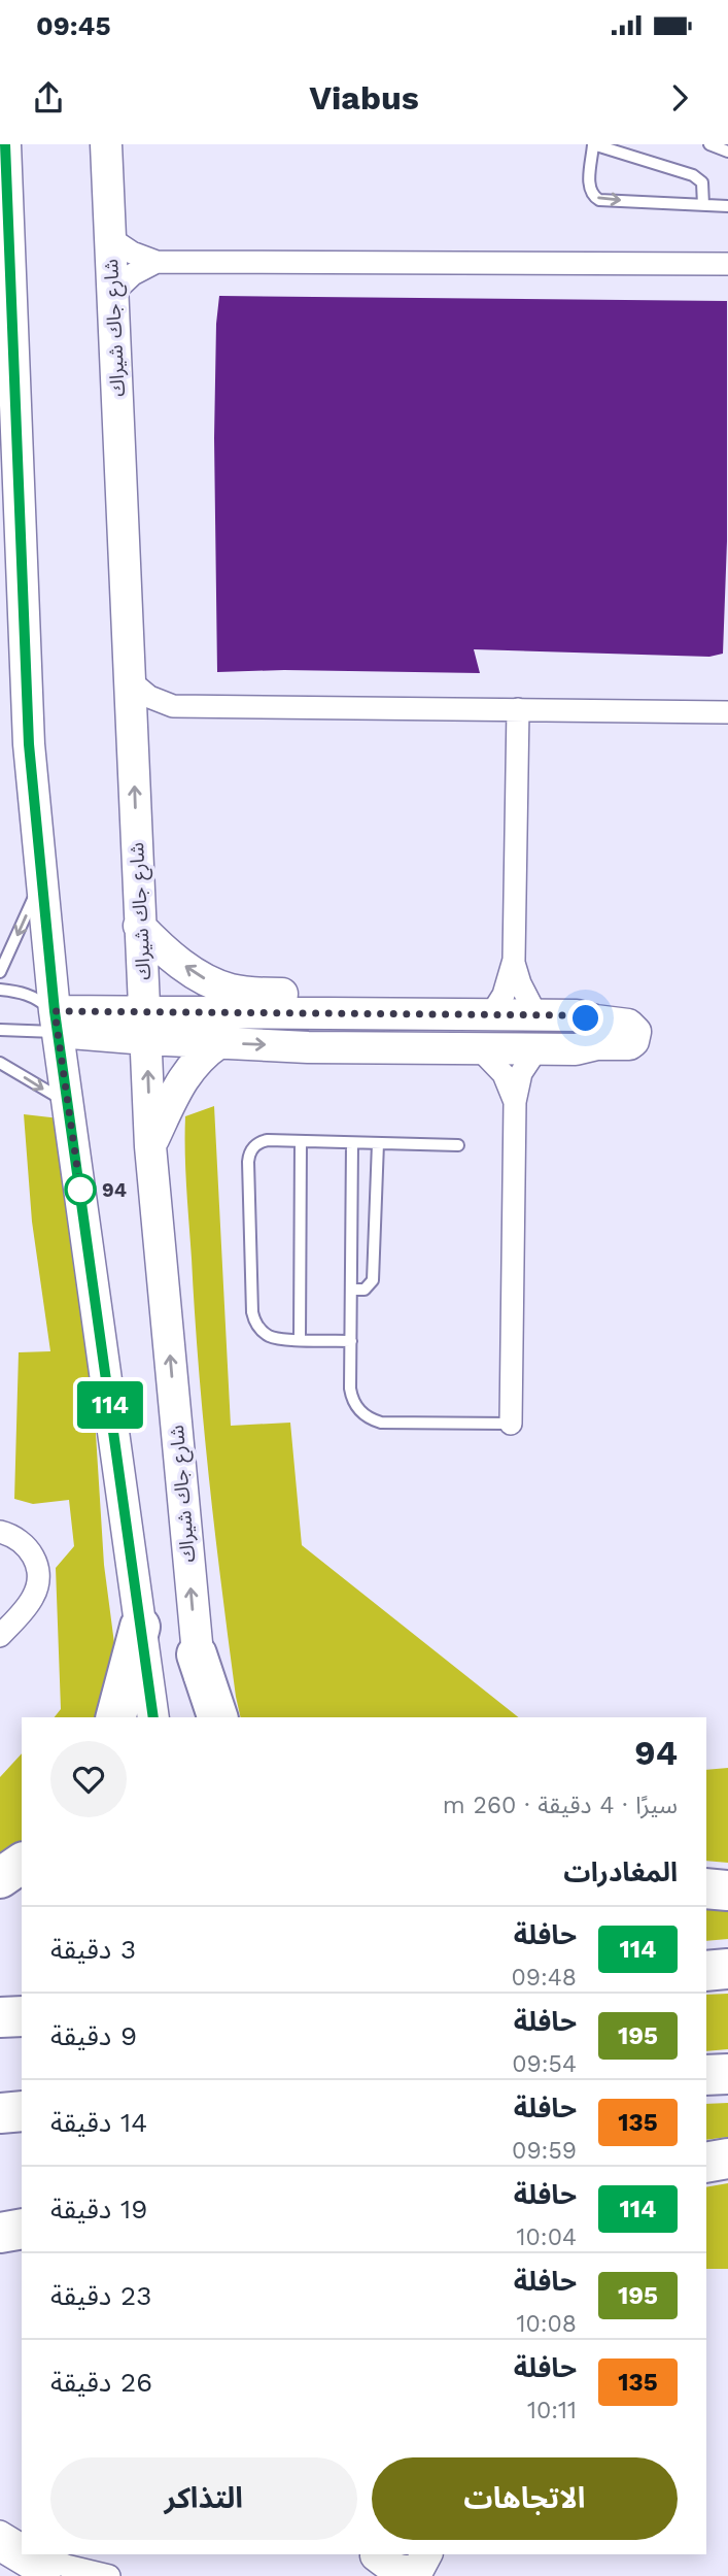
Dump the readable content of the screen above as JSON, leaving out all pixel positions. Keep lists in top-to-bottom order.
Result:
{
  "streets": {
    "street": ["شارع جاك شيراك"]
  },
  "places": ["94"],
  "lines": ["bus line 114"],
  "page": {
    "status": "09:45",
    "header": "Viabus",
    "on_map": "114",
    "heading": [
      ["94", "سيرًا · 4 دقيقة · 260 m"],
      "المغادرات"
    ],
    "list": [
      {
        "mark": "114",
        "name": "حافلة",
        "note": "09:48",
        "value": "3 دقيقة"
      },
      {
        "mark": "195",
        "name": "حافلة",
        "note": "09:54",
        "value": "9 دقيقة"
      },
      {
        "mark": "135",
        "name": "حافلة",
        "note": "09:59",
        "value": "14 دقيقة"
      },
      {
        "mark": "114",
        "name": "حافلة",
        "note": "10:04",
        "value": "19 دقيقة"
      },
      {
        "mark": "195",
        "name": "حافلة",
        "note": "10:08",
        "value": "23 دقيقة"
      },
      {
        "mark": "135",
        "name": "حافلة",
        "note": "10:11",
        "value": "26 دقيقة"
      }
    ],
    "buttons": ["الاتجاهات", "التذاكر"]
  }
}
